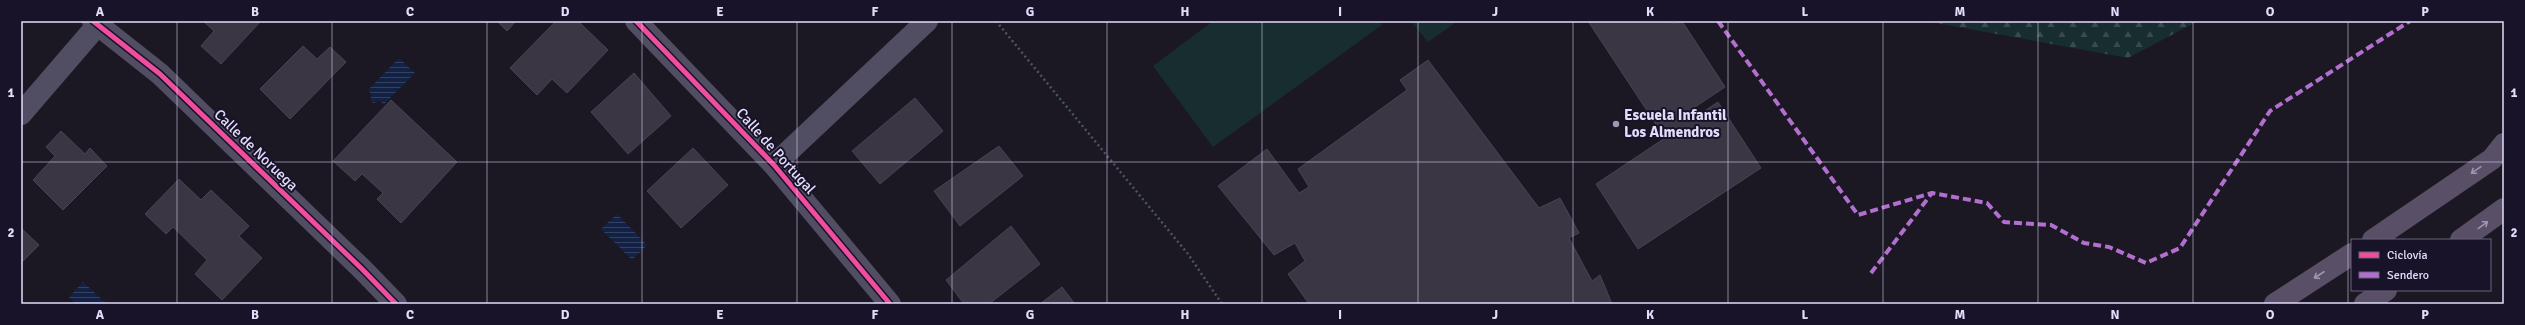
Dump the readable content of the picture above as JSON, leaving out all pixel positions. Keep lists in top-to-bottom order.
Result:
{
  "streets": {
    "street": ["Calle de Noruega", "Calle de Portugal"]
  },
  "places": ["Escuela Infantil Los Almendros"],
  "legend": ["Ciclovía", "Sendero"],
  "grid": {
    "columns": [
      "A",
      "B",
      "C",
      "D",
      "E",
      "F",
      "G",
      "H",
      "I",
      "J",
      "K",
      "L",
      "M",
      "N",
      "O",
      "P"
    ],
    "rows": ["1", "2"]
  }
}
